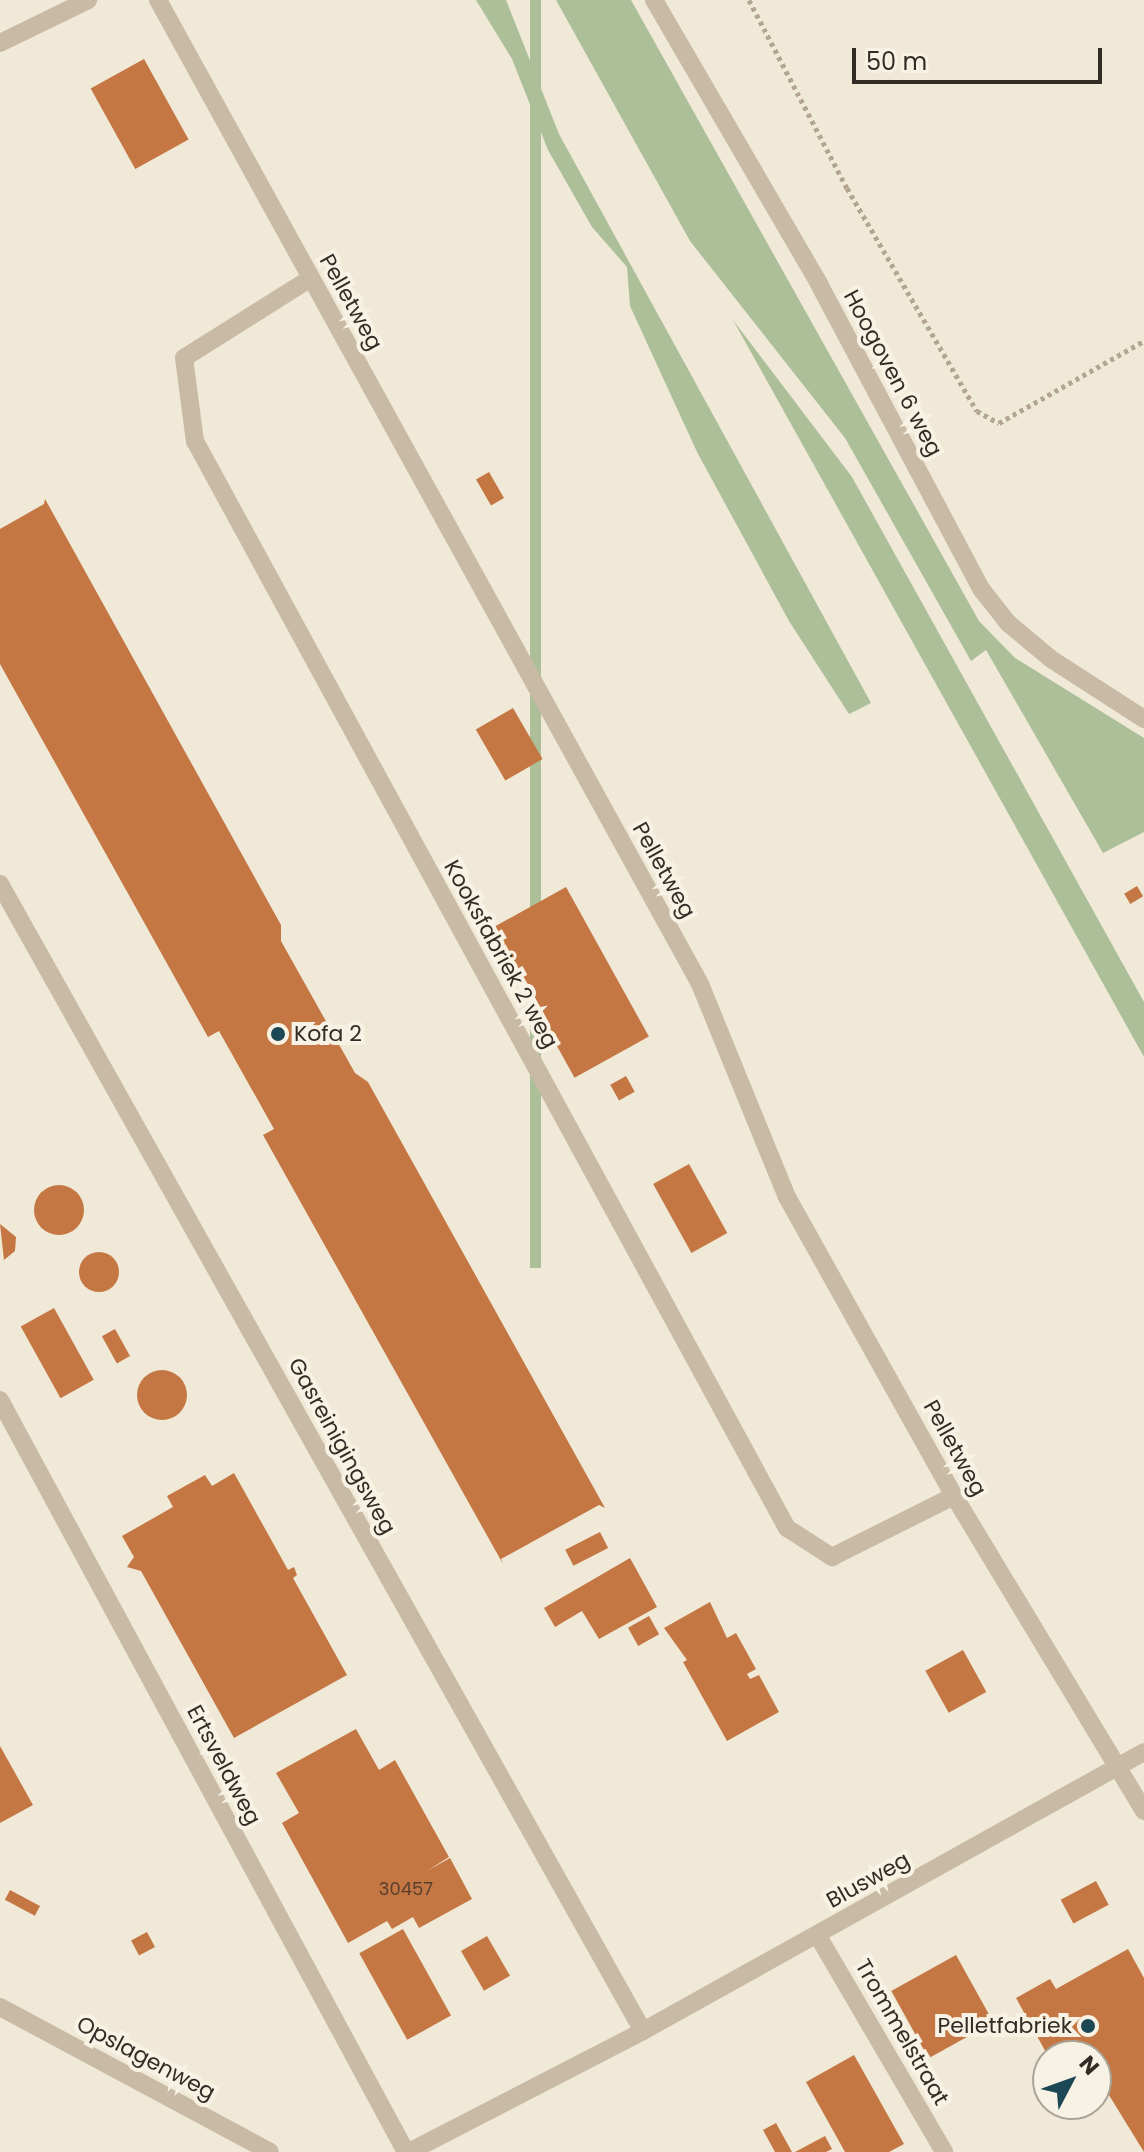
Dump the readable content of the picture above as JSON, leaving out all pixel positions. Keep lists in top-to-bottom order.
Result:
{
  "streets": {
    "lane": [
      "Pelletweg",
      "Hoogoven 6 weg",
      "Kooksfabriek 2 weg",
      "Gasreinigingsweg",
      "Ertsveldweg",
      "Blusweg",
      "Trommelstraat",
      "Opslagenweg"
    ]
  },
  "crossings": [
    ["Pelletweg", "Kooksfabriek 2 weg"],
    ["Pelletweg", "Blusweg"],
    ["Gasreinigingsweg", "Blusweg"],
    ["Ertsveldweg", "Blusweg"],
    ["Blusweg", "Trommelstraat"]
  ],
  "places": ["Kofa 2", "Pelletfabriek"],
  "house_numbers": ["30457"],
  "scale_bar": "50 m",
  "north": "top right"
}
